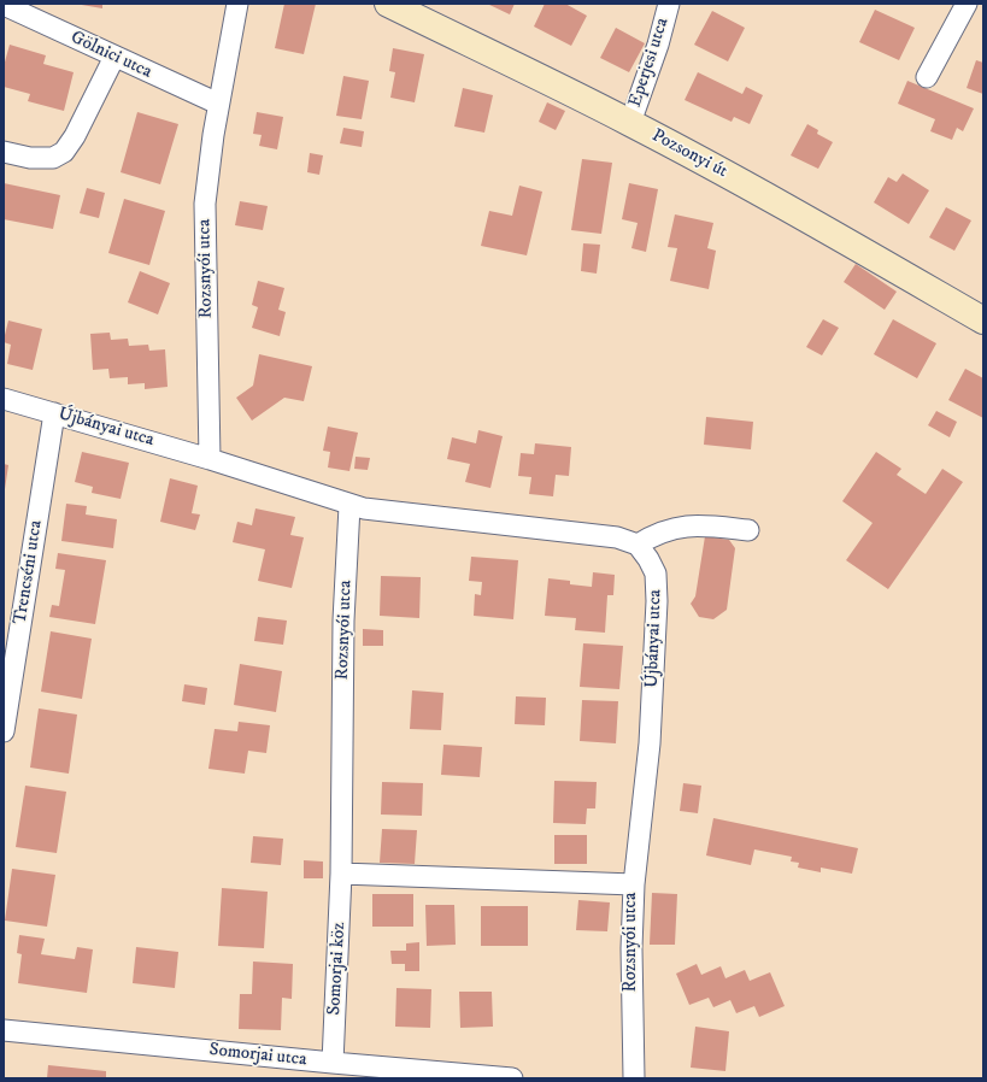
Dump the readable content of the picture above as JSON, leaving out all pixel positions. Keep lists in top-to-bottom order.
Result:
{
  "streets": {
    "street": [
      "Gölnici utca",
      "Eperjesi utca",
      "Pozsonyi út",
      "Rozsnyói utca",
      "Újbányai utca",
      "Trencséni utca",
      "Somorjai köz",
      "Somorjai utca"
    ]
  },
  "crossings": [
    ["Gölnici utca", "Rozsnyói utca"],
    ["Eperjesi utca", "Pozsonyi út"],
    ["Rozsnyói utca", "Újbányai utca"],
    ["Rozsnyói utca", "Somorjai köz"],
    ["Újbányai utca", "Trencséni utca"],
    ["Somorjai köz", "Somorjai utca"]
  ]
}
